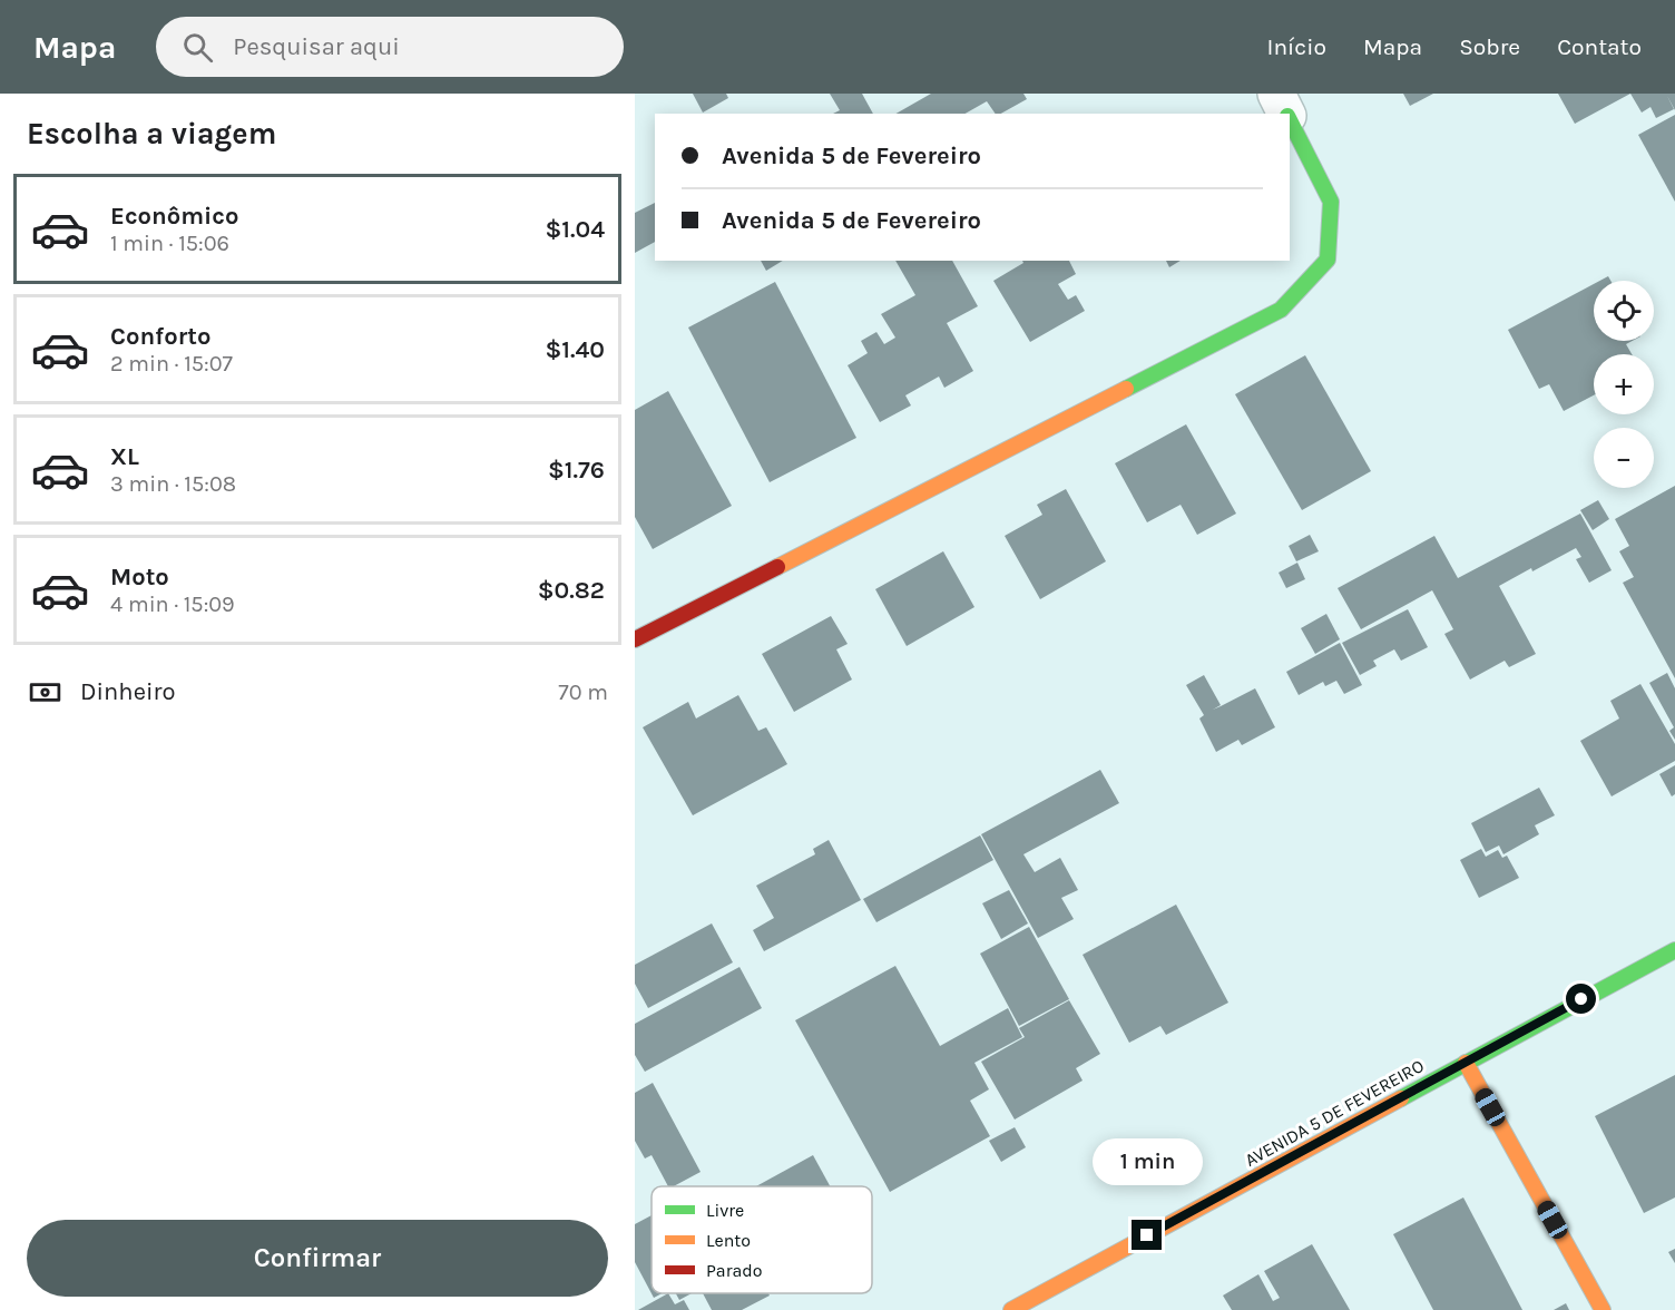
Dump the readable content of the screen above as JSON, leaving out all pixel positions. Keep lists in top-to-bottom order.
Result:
{
  "streets": {
    "street": ["AVENIDA 5 DE FEVEREIRO"]
  },
  "legend": ["Livre", "Lento", "Parado"],
  "page": {
    "header": "Mapa",
    "search": "Pesquisar aqui",
    "nav": [
      "Início",
      "Mapa",
      "Sobre",
      "Contato"
    ],
    "heading": "Escolha a viagem",
    "banner": ["Avenida 5 de Fevereiro", "Avenida 5 de Fevereiro"],
    "list": [
      {
        "name": "Econômico",
        "note": "1 min · 15:06",
        "value": "$1.04"
      },
      {
        "name": "Conforto",
        "note": "2 min · 15:07",
        "value": "$1.40"
      },
      {
        "name": "XL",
        "note": "3 min · 15:08",
        "value": "$1.76"
      },
      {
        "name": "Moto",
        "note": "4 min · 15:09",
        "value": "$0.82"
      }
    ],
    "map_buttons": ["+", "−"],
    "pay": ["Dinheiro", "70 m"],
    "bubble": "1 min",
    "buttons": "Confirmar"
  }
}
